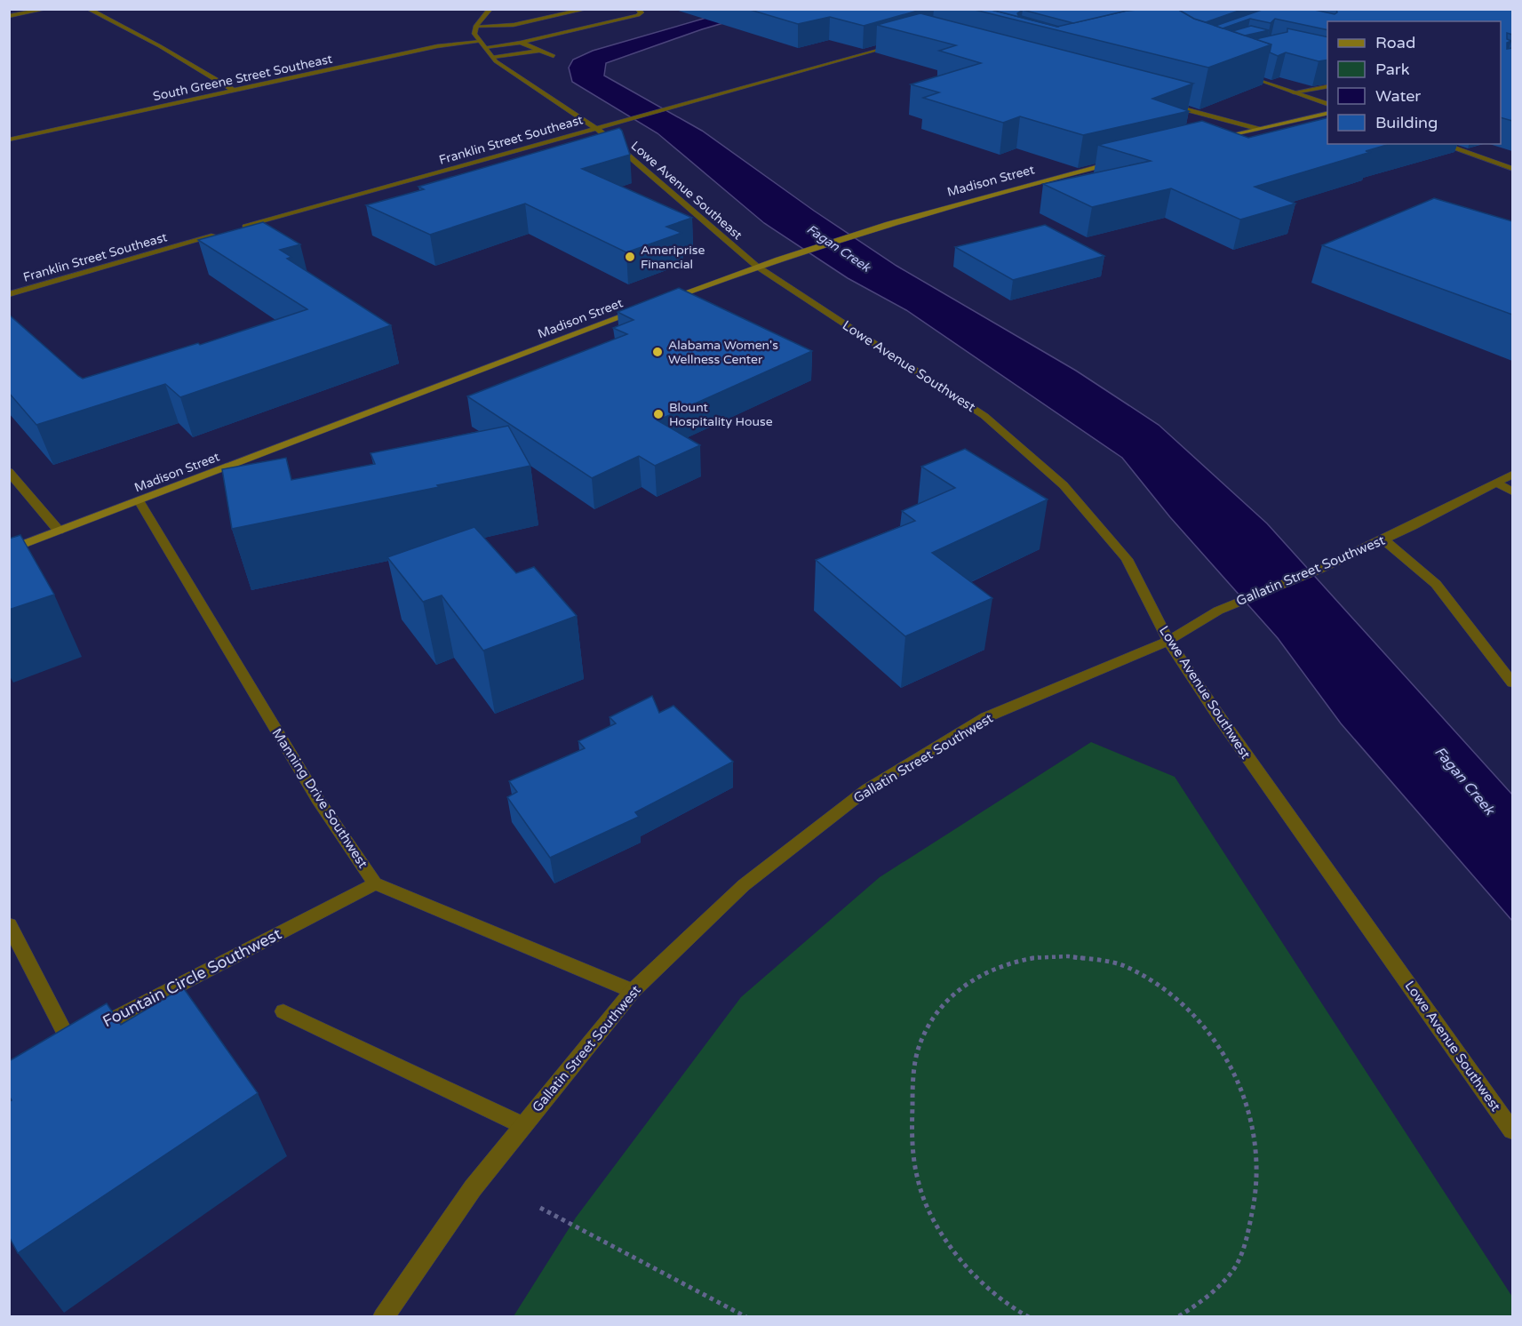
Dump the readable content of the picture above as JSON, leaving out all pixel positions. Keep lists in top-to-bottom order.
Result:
{
  "streets": {
    "main road": ["Madison Street"],
    "street": [
      "South Greene Street Southeast",
      "Franklin Street Southeast",
      "Lowe Avenue Southeast",
      "Lowe Avenue Southwest",
      "Gallatin Street Southwest",
      "Manning Drive Southwest",
      "Fountain Circle Southwest"
    ]
  },
  "crossings": [
    ["South Greene Street Southeast", "Lowe Avenue Southeast"],
    ["Franklin Street Southeast", "Lowe Avenue Southeast"],
    ["Madison Street", "Lowe Avenue Southeast"],
    ["Madison Street", "Lowe Avenue Southwest"],
    ["Madison Street", "Manning Drive Southwest"],
    ["Lowe Avenue Southeast", "Lowe Avenue Southwest"],
    ["Lowe Avenue Southwest", "Gallatin Street Southwest"],
    ["Gallatin Street Southwest", "Manning Drive Southwest"],
    ["Manning Drive Southwest", "Fountain Circle Southwest"]
  ],
  "water": ["Fagan Creek"],
  "places": ["Ameriprise Financial", "Alabama Women's Wellness Center", "Blount Hospitality House"],
  "legend": [
    "Road",
    "Park",
    "Water",
    "Building"
  ]
}
